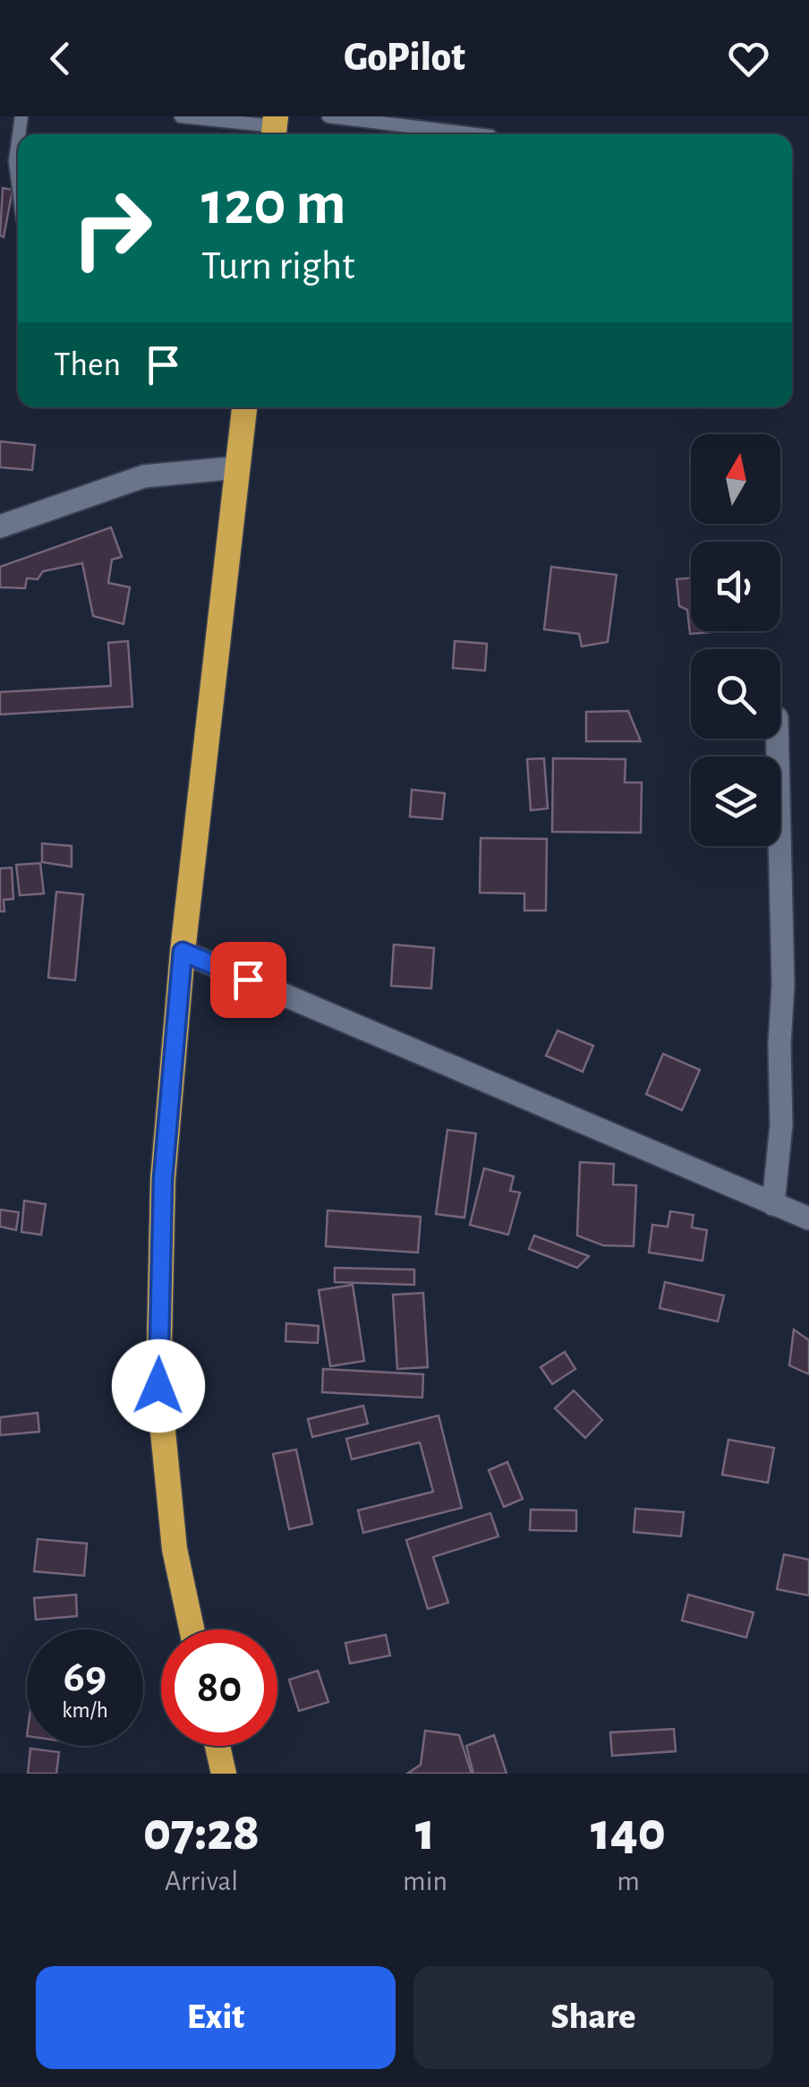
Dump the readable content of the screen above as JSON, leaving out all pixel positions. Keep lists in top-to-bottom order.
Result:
{
  "north": "top",
  "page": {
    "header": "GoPilot",
    "turn": ["120 m", "Turn right"],
    "then": "Then",
    "speed": "69 km/h",
    "limit": "80",
    "eta": [
      "07:28",
      "Arrival",
      "1",
      "min",
      "140",
      "m"
    ],
    "buttons": ["Exit", "Share"]
  }
}
